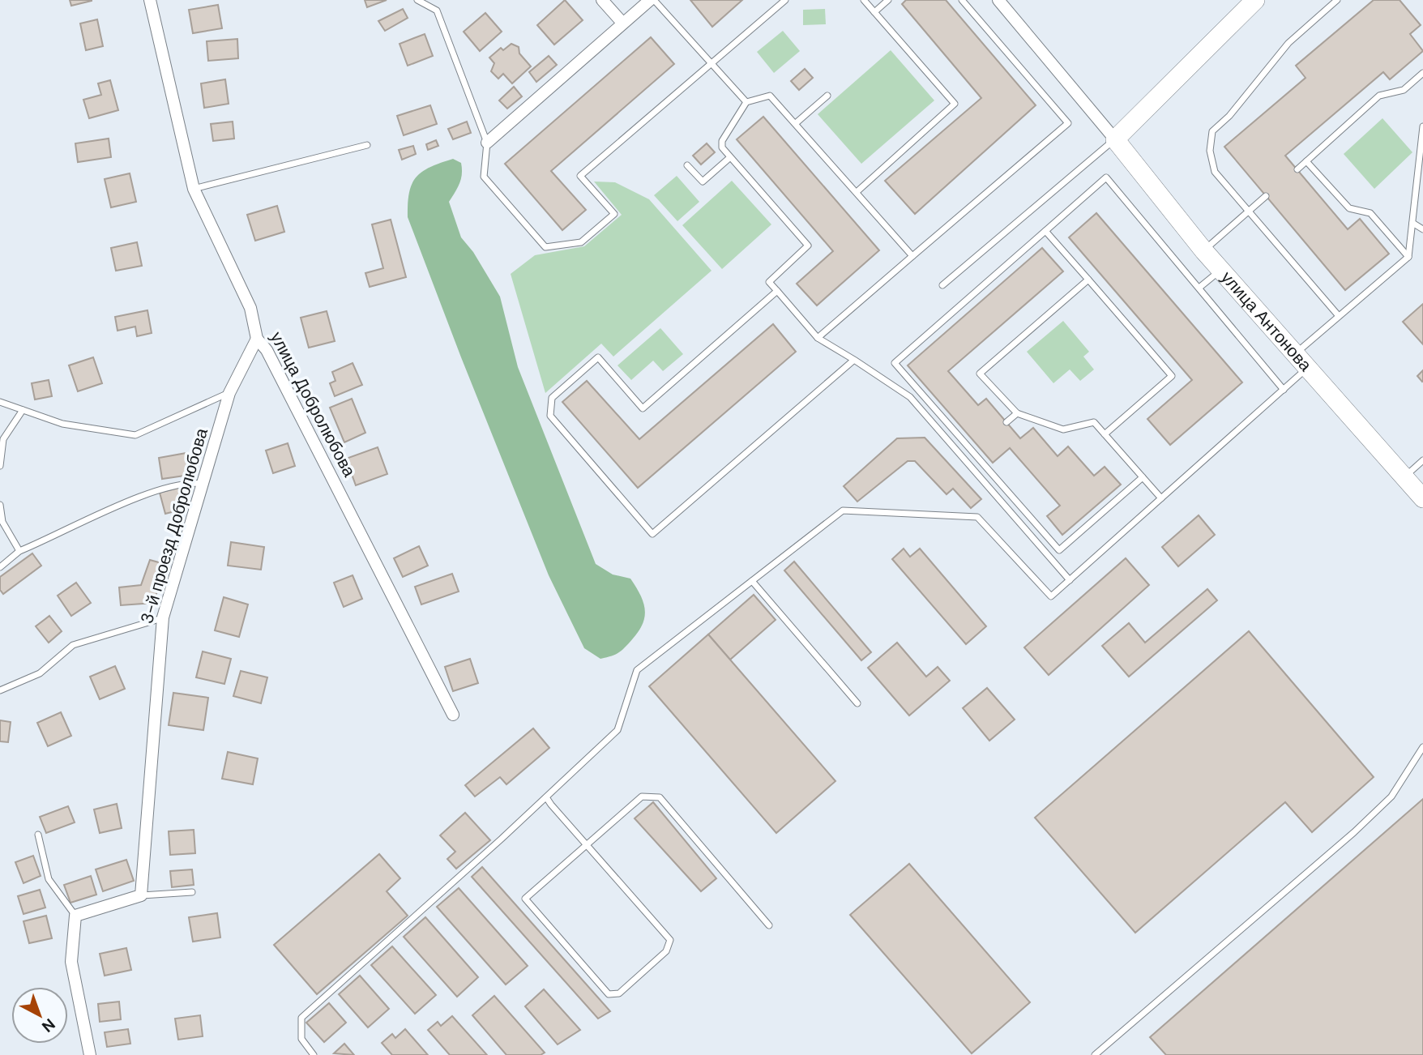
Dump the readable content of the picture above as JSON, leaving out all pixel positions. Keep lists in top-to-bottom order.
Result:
{
  "streets": {
    "main road": ["улица Антонова"],
    "street": ["улица Добролюбова", "3-й проезд Добролюбова"]
  },
  "crossings": [
    ["улица Добролюбова", "3-й проезд Добролюбова"]
  ],
  "north": "bottom right"
}
